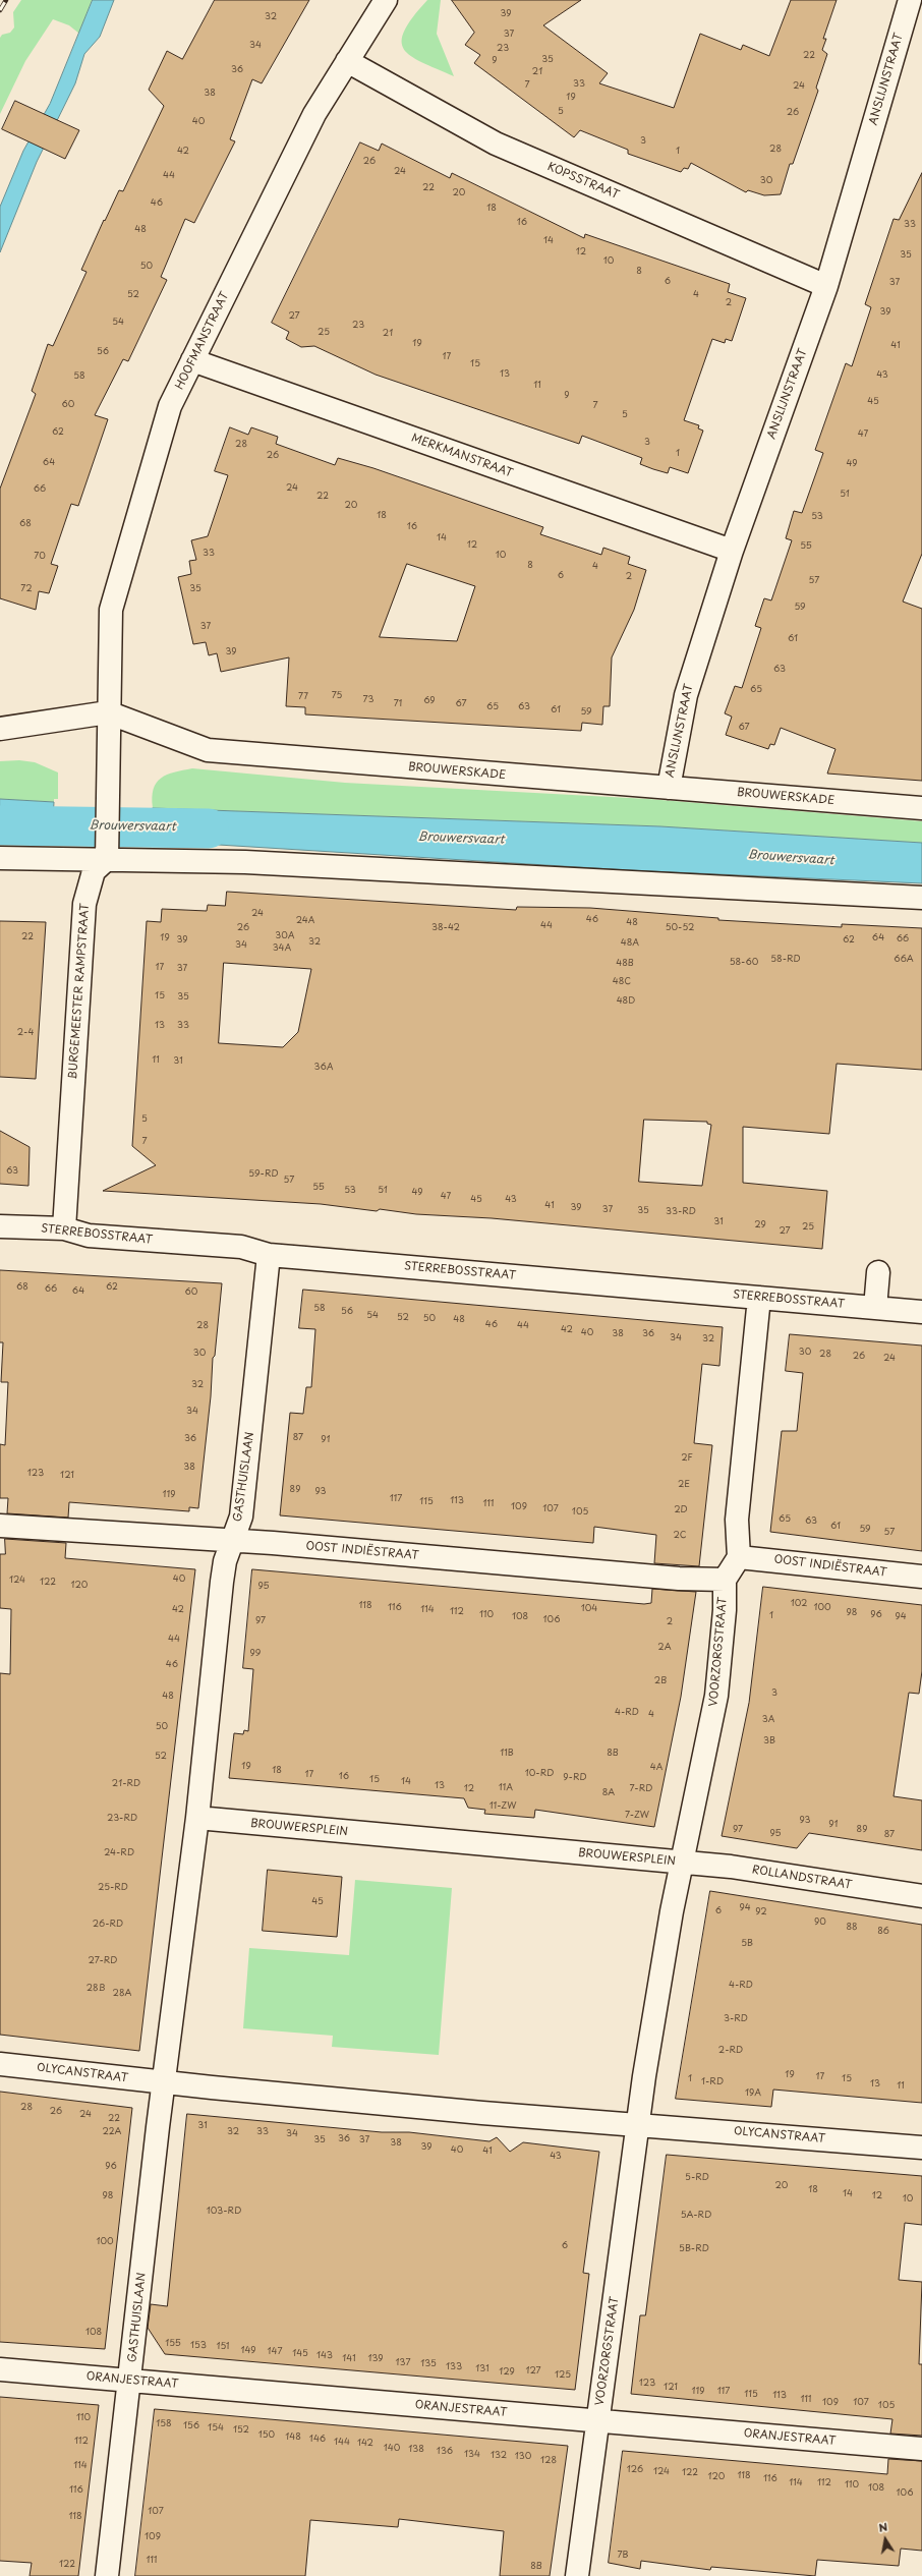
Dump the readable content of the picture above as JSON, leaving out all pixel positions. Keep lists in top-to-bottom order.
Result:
{
  "streets": {
    "street": [
      "ANSLIJNSTRAAT",
      "KOPSSTRAAT",
      "HOOFMANSTRAAT",
      "MERKMANSTRAAT",
      "BROUWERSKADE",
      "BURGEMEESTER RAMPSTRAAT",
      "STERREBOSSTRAAT",
      "GASTHUISLAAN",
      "OOST INDIËSTRAAT",
      "VOORZORGSTRAAT",
      "BROUWERSPLEIN",
      "ROLLANDSTRAAT",
      "OLYCANSTRAAT",
      "ORANJESTRAAT"
    ]
  },
  "crossings": [
    ["ANSLIJNSTRAAT", "KOPSSTRAAT"],
    ["ANSLIJNSTRAAT", "MERKMANSTRAAT"],
    ["ANSLIJNSTRAAT", "BROUWERSKADE"],
    ["KOPSSTRAAT", "HOOFMANSTRAAT"],
    ["HOOFMANSTRAAT", "MERKMANSTRAAT"],
    ["HOOFMANSTRAAT", "BROUWERSKADE"],
    ["BURGEMEESTER RAMPSTRAAT", "STERREBOSSTRAAT"],
    ["STERREBOSSTRAAT", "GASTHUISLAAN"],
    ["GASTHUISLAAN", "OOST INDIËSTRAAT"],
    ["GASTHUISLAAN", "BROUWERSPLEIN"],
    ["GASTHUISLAAN", "OLYCANSTRAAT"],
    ["GASTHUISLAAN", "ORANJESTRAAT"],
    ["OOST INDIËSTRAAT", "VOORZORGSTRAAT"],
    ["VOORZORGSTRAAT", "BROUWERSPLEIN"],
    ["VOORZORGSTRAAT", "ROLLANDSTRAAT"],
    ["VOORZORGSTRAAT", "OLYCANSTRAAT"],
    ["VOORZORGSTRAAT", "ORANJESTRAAT"],
    ["BROUWERSPLEIN", "ROLLANDSTRAAT"],
    ["BROUWERSPLEIN", "OLYCANSTRAAT"]
  ],
  "water": ["Brouwersvaart"],
  "house_numbers": [
    "39",
    "32",
    "37",
    "34",
    "23",
    "22",
    "35",
    "9",
    "36",
    "21",
    "33",
    "7",
    "24",
    "38",
    "19",
    "5",
    "26",
    "40",
    "3",
    "28",
    "42",
    "1",
    "26",
    "24",
    "44",
    "30",
    "22",
    "20",
    "46",
    "18",
    "16",
    "33",
    "48",
    "14",
    "12",
    "35",
    "10",
    "50",
    "8",
    "6",
    "37",
    "52",
    "4",
    "2",
    "39",
    "27",
    "54",
    "23",
    "25",
    "21",
    "19",
    "41",
    "56",
    "17",
    "15",
    "13",
    "43",
    "58",
    "11",
    "9",
    "45",
    "60",
    "7",
    "5",
    "62",
    "47",
    "3",
    "28",
    "1",
    "26",
    "64",
    "49",
    "24",
    "66",
    "51",
    "22",
    "20",
    "18",
    "53",
    "68",
    "16",
    "14",
    "12",
    "55",
    "33",
    "10",
    "70",
    "8",
    "4",
    "6",
    "2",
    "57",
    "72",
    "35",
    "59",
    "37",
    "61",
    "39",
    "63",
    "65",
    "75",
    "77",
    "73",
    "69",
    "71",
    "67",
    "65",
    "63",
    "61",
    "59",
    "67",
    "24",
    "46",
    "24A",
    "48",
    "44",
    "26",
    "38-42",
    "50-52",
    "30A",
    "22",
    "19",
    "64",
    "66",
    "39",
    "62",
    "32",
    "48A",
    "34",
    "34A",
    "58-RD",
    "66A",
    "58-60",
    "48B",
    "17",
    "37",
    "48C",
    "15",
    "35",
    "48D",
    "13",
    "33",
    "2-4",
    "11",
    "31",
    "36A",
    "5",
    "7",
    "63",
    "59-RD",
    "57",
    "55",
    "53",
    "51",
    "49",
    "47",
    "45",
    "43",
    "41",
    "39",
    "37",
    "35",
    "33-RD",
    "31",
    "29",
    "25",
    "27",
    "68",
    "62",
    "66",
    "64",
    "60",
    "58",
    "56",
    "54",
    "52",
    "50",
    "48",
    "46",
    "28",
    "44",
    "42",
    "40",
    "38",
    "36",
    "34",
    "32",
    "30",
    "30",
    "28",
    "26",
    "24",
    "32",
    "34",
    "87",
    "36",
    "91",
    "2F",
    "38",
    "123",
    "121",
    "2E",
    "89",
    "93",
    "119",
    "117",
    "113",
    "115",
    "111",
    "109",
    "107",
    "2D",
    "105",
    "65",
    "63",
    "61",
    "59",
    "57",
    "2C",
    "40",
    "124",
    "122",
    "120",
    "95",
    "102",
    "118",
    "116",
    "100",
    "104",
    "42",
    "114",
    "112",
    "98",
    "110",
    "96",
    "1",
    "108",
    "94",
    "106",
    "97",
    "2",
    "44",
    "2A",
    "99",
    "46",
    "2B",
    "3",
    "48",
    "4-RD",
    "4",
    "3A",
    "50",
    "3B",
    "11B",
    "8B",
    "52",
    "19",
    "4A",
    "18",
    "10-RD",
    "17",
    "16",
    "9-RD",
    "15",
    "14",
    "21-RD",
    "13",
    "11A",
    "12",
    "7-RD",
    "8A",
    "11-ZW",
    "7-ZW",
    "23-RD",
    "93",
    "91",
    "97",
    "89",
    "95",
    "87",
    "24-RD",
    "25-RD",
    "45",
    "94",
    "6",
    "92",
    "90",
    "26-RD",
    "88",
    "86",
    "5B",
    "27-RD",
    "4-RD",
    "28B",
    "28A",
    "3-RD",
    "2-RD",
    "19",
    "17",
    "1",
    "15",
    "1-RD",
    "13",
    "11",
    "19A",
    "28",
    "26",
    "24",
    "22",
    "31",
    "22A",
    "32",
    "33",
    "34",
    "36",
    "35",
    "37",
    "38",
    "39",
    "40",
    "41",
    "43",
    "96",
    "5-RD",
    "20",
    "18",
    "14",
    "98",
    "12",
    "10",
    "103-RD",
    "5A-RD",
    "100",
    "6",
    "5B-RD",
    "108",
    "155",
    "153",
    "151",
    "149",
    "147",
    "145",
    "143",
    "141",
    "139",
    "137",
    "135",
    "133",
    "131",
    "127",
    "129",
    "125",
    "123",
    "121",
    "119",
    "117",
    "115",
    "113",
    "111",
    "109",
    "107",
    "105",
    "110",
    "158",
    "156",
    "154",
    "152",
    "150",
    "148",
    "146",
    "112",
    "144",
    "142",
    "140",
    "138",
    "136",
    "134",
    "132",
    "130",
    "128",
    "114",
    "126",
    "124",
    "122",
    "118",
    "120",
    "116",
    "114",
    "112",
    "110",
    "108",
    "116",
    "106",
    "107",
    "118",
    "109",
    "7B",
    "111",
    "122",
    "8B"
  ],
  "north": "top"
}
